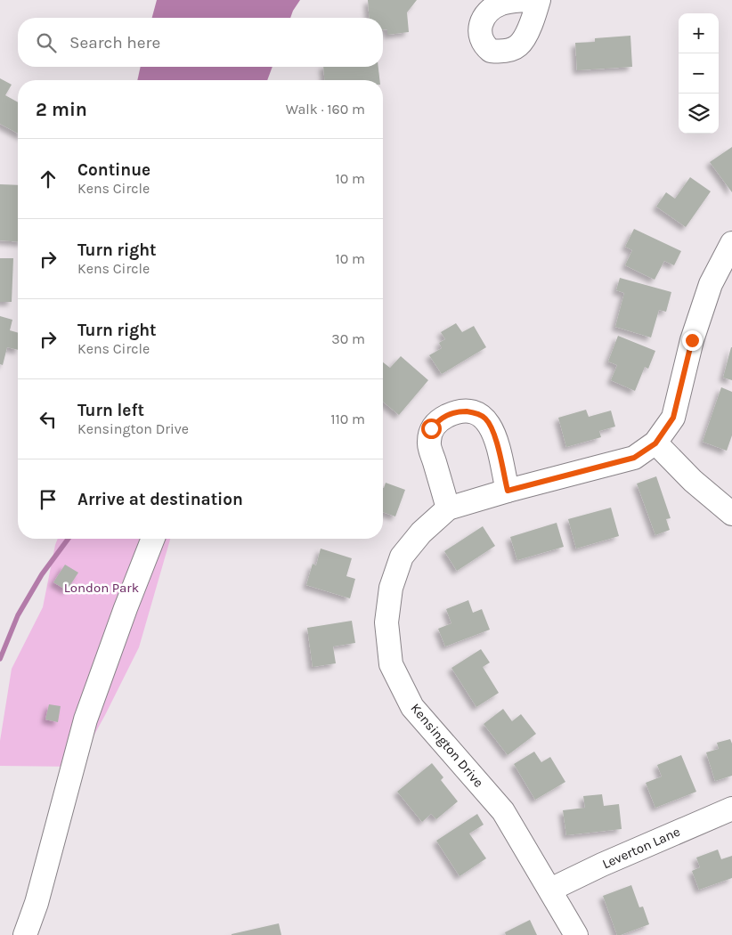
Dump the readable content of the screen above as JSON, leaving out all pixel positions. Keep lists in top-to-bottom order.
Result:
{
  "streets": {
    "street": ["Kensington Drive", "Leverton Lane"]
  },
  "crossings": [
    ["Kensington Drive", "Leverton Lane"]
  ],
  "parks": ["London Park"],
  "page": {
    "map_buttons": ["+", "−"],
    "search": "Search here",
    "heading": ["2 min", "Walk · 160 m"],
    "list": [
      ["Continue", "Kens Circle", "10 m"],
      ["Turn right", "Kens Circle", "10 m"],
      ["Turn right", "Kens Circle", "30 m"],
      ["Turn left", "Kensington Drive", "110 m"],
      "Arrive at destination"
    ]
  }
}
